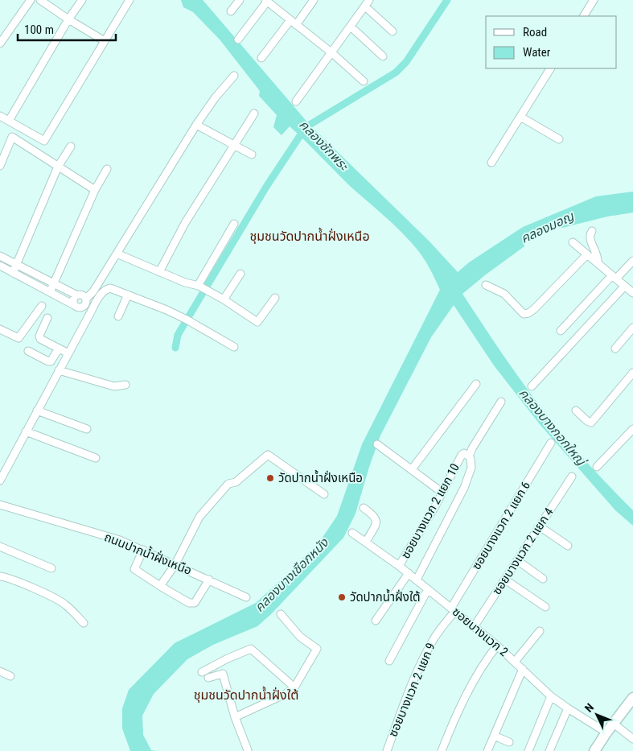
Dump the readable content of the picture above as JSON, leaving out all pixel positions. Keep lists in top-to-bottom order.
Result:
{
  "streets": {
    "street": [
      "ซอยบางแวก 2 แยก 10",
      "ซอยบางแวก 2 แยก 6",
      "ซอยบางแวก 2 แยก 4",
      "ถนนปากน้ำฝั่งเหนือ",
      "ซอยบางแวก 2",
      "ซอยบางแวก 2 แยก 9"
    ]
  },
  "crossings": [
    ["ซอยบางแวก 2 แยก 10", "ซอยบางแวก 2"],
    ["ซอยบางแวก 2 แยก 6", "ซอยบางแวก 2"],
    ["ซอยบางแวก 2 แยก 6", "ซอยบางแวก 2 แยก 9"],
    ["ซอยบางแวก 2 แยก 4", "ซอยบางแวก 2"],
    ["ซอยบางแวก 2", "ซอยบางแวก 2 แยก 9"]
  ],
  "districts": ["ชุมชนวัดปากน้ำฝั่งเหนือ", "ชุมชนวัดปากน้ำฝั่งใต้"],
  "water": [
    "คลองชักพระ",
    "คลองมอญ",
    "คลองบางกอกใหญ่",
    "คลองบางเชือกหนัง"
  ],
  "places": ["วัดปากน้ำฝั่งเหนือ", "วัดปากน้ำฝั่งใต้"],
  "legend": ["Road", "Water"],
  "scale_bar": "100 m",
  "north": "top left"
}
